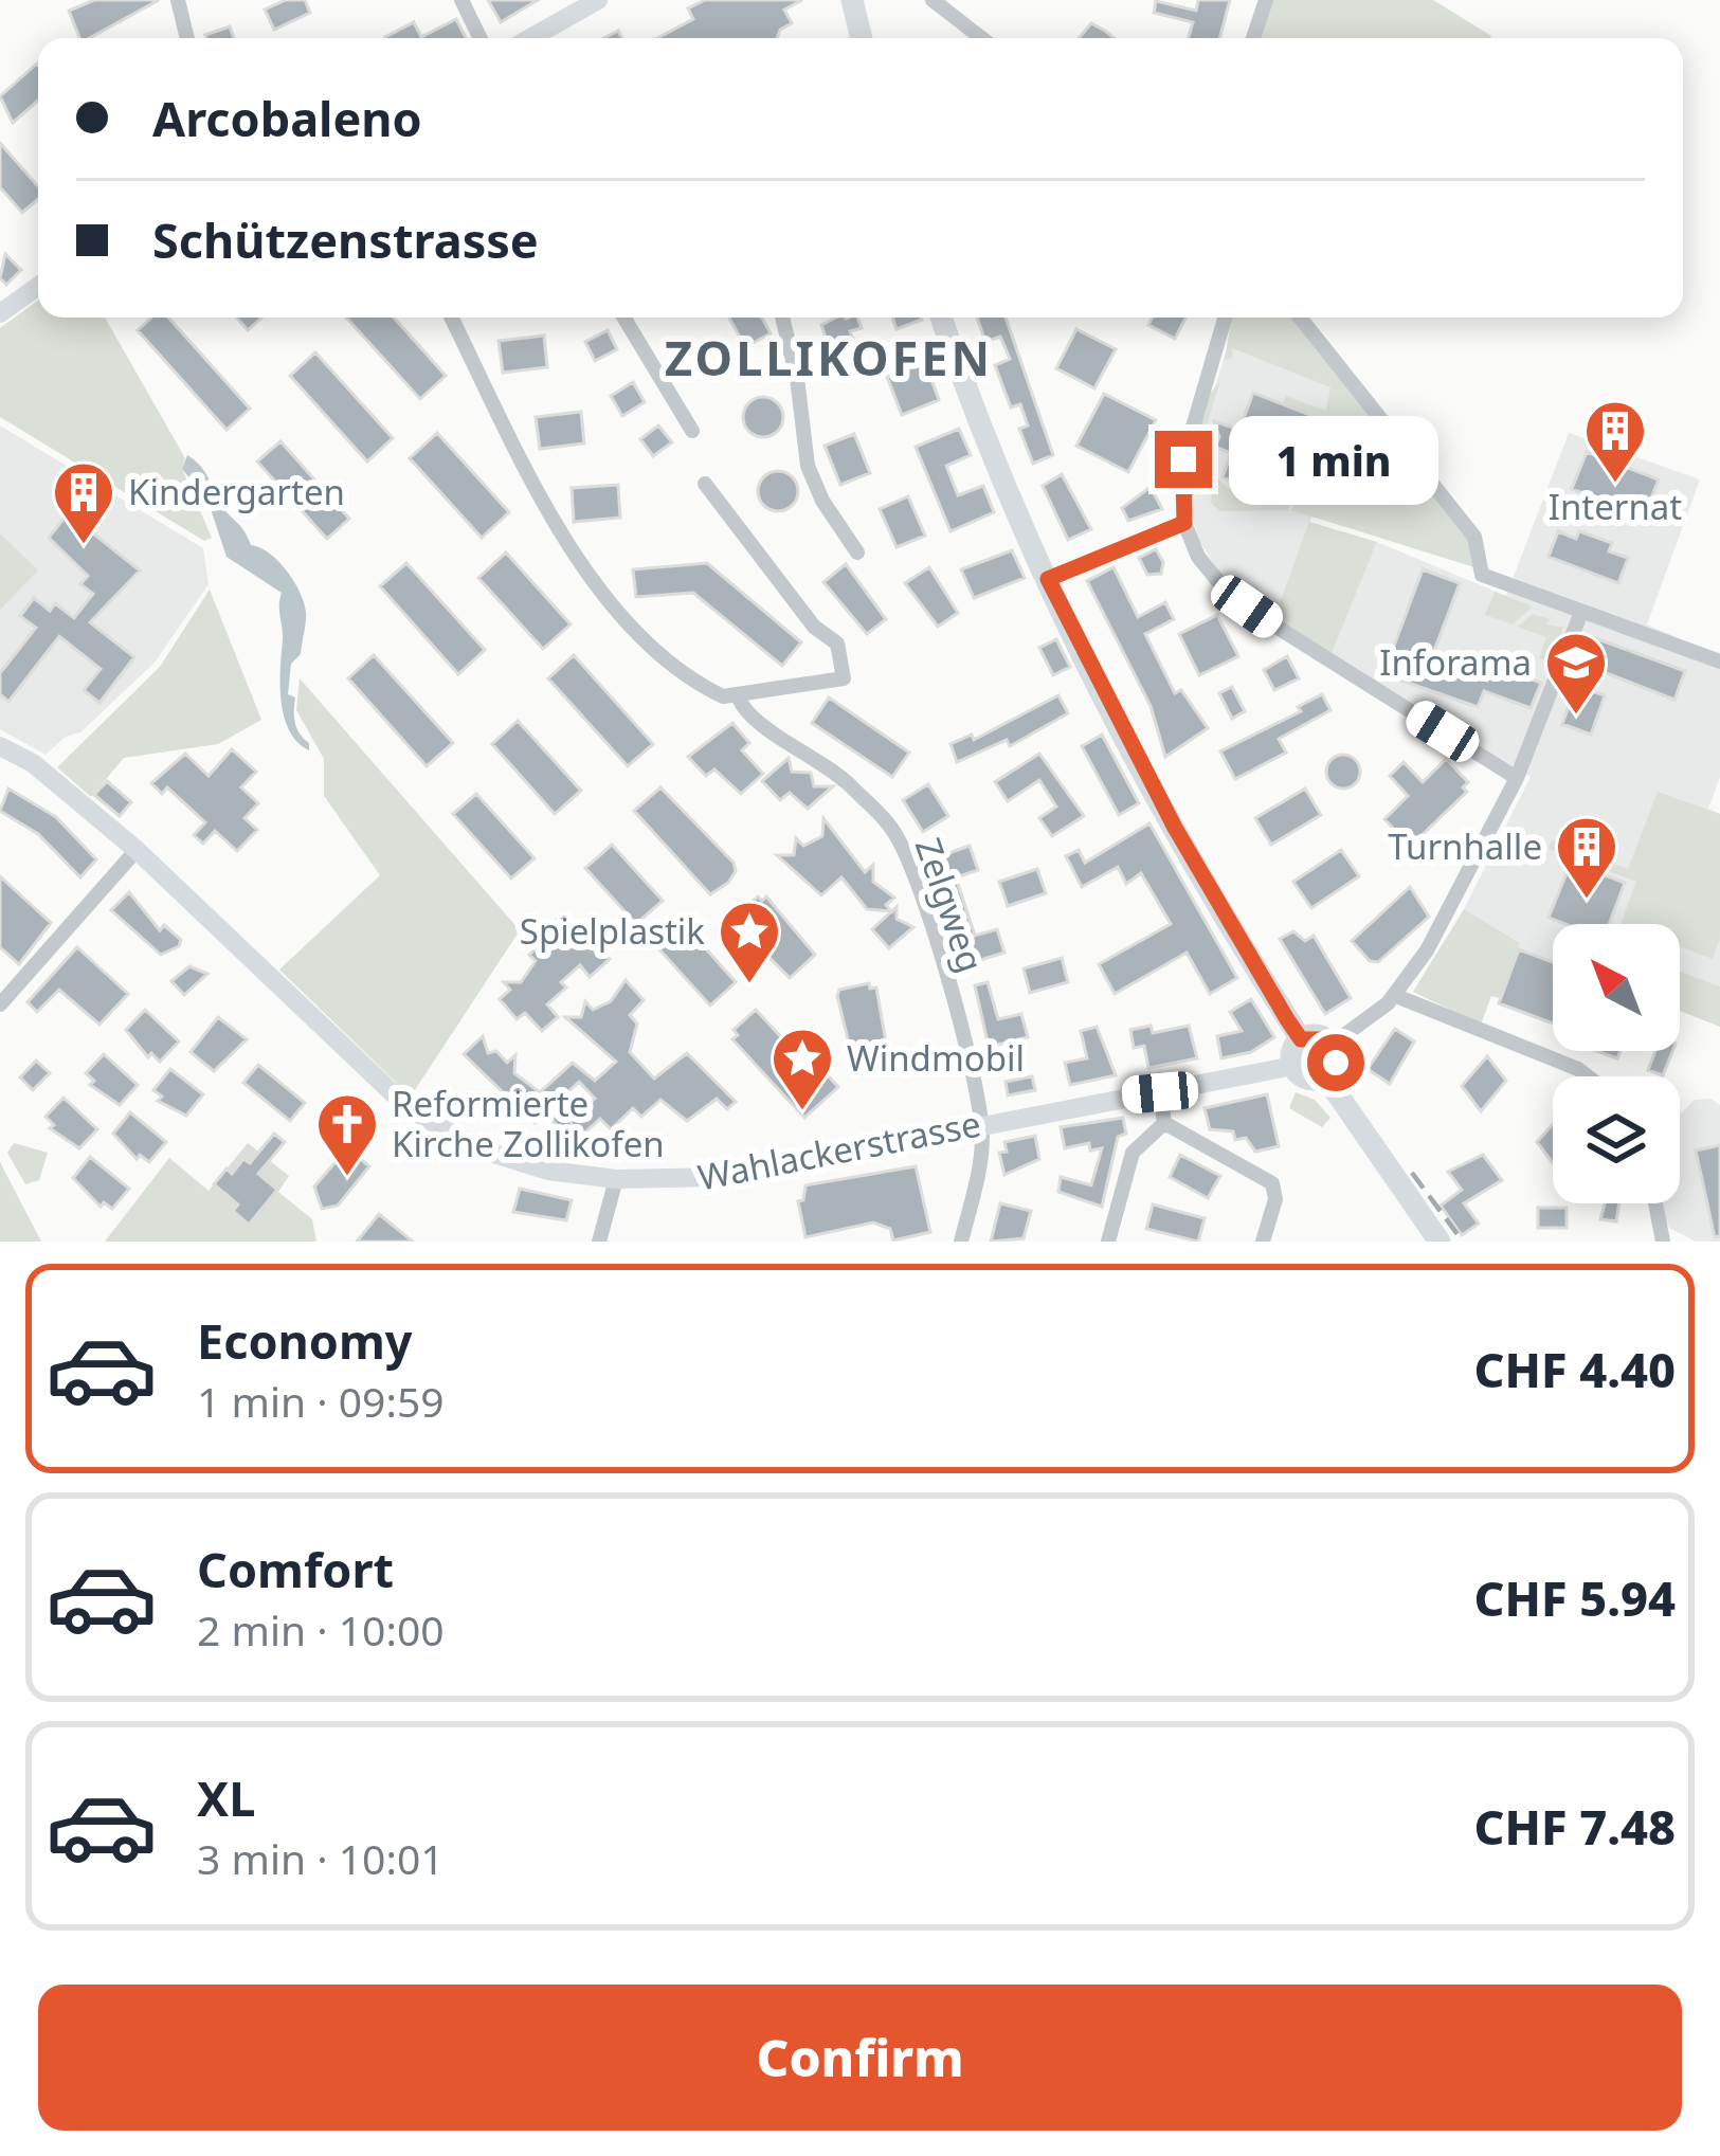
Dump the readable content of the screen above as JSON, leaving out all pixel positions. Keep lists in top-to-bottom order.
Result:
{
  "streets": {
    "street": ["Zelgweg", "Wahlackerstrasse"]
  },
  "crossings": [
    ["Zelgweg", "Wahlackerstrasse"]
  ],
  "districts": ["ZOLLIKOFEN"],
  "places": {
    "building": ["Internat", "Kindergarten", "Turnhalle"],
    "school or university": ["Inforama"],
    "place": ["Spielplastik", "Windmobil"],
    "church": ["Reformierte Kirche Zollikofen"]
  },
  "north": "top left",
  "page": {
    "banner": ["Arcobaleno", "Schützenstrasse"],
    "bubble": "1 min",
    "list": [
      {
        "name": "Economy",
        "note": "1 min · 09:59",
        "value": "CHF 4.40"
      },
      {
        "name": "Comfort",
        "note": "2 min · 10:00",
        "value": "CHF 5.94"
      },
      {
        "name": "XL",
        "note": "3 min · 10:01",
        "value": "CHF 7.48"
      }
    ],
    "buttons": "Confirm"
  }
}
